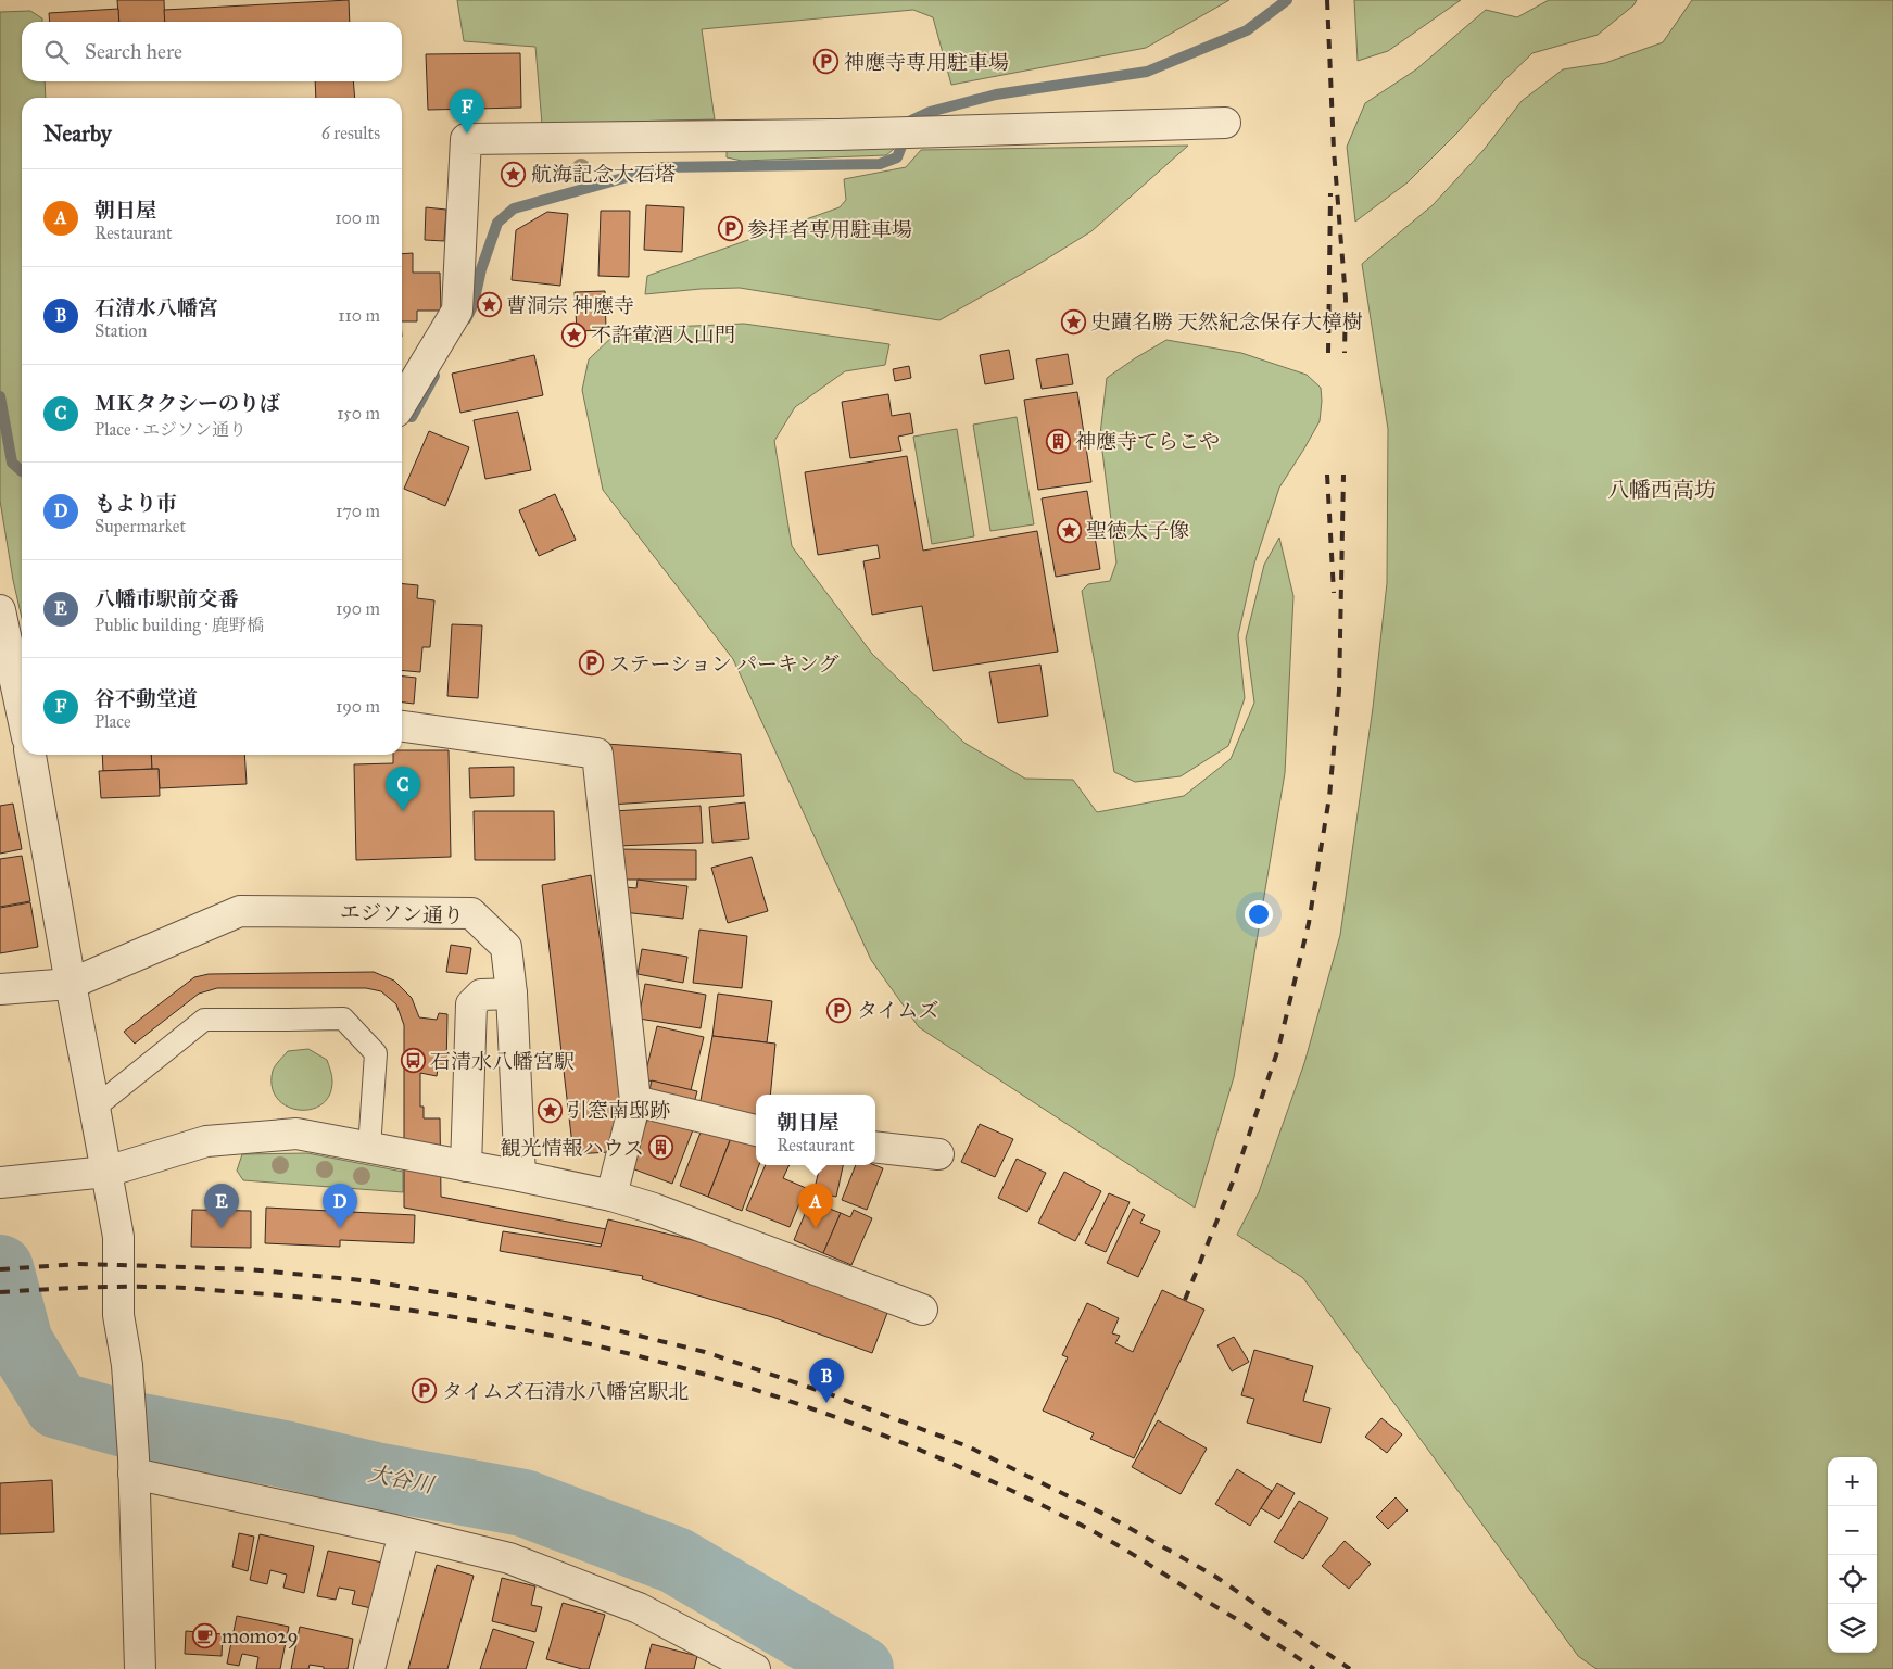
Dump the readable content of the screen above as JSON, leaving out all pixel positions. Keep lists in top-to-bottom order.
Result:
{
  "streets": {
    "street": ["エジソン通り"]
  },
  "districts": ["八幡西高坊"],
  "water": ["大谷川"],
  "places": {
    "parking": [
      "神應寺専用駐車場",
      "参拝者専用駐車場",
      "ステーション パーキング",
      "タイムズ",
      "タイムズ石清水八幡宮駅北"
    ],
    "place": [
      "航海記念大石塔",
      "曹洞宗 神應寺",
      "史蹟名勝 天然紀念保存大樟樹",
      "不許葷酒入山門",
      "聖徳太子像",
      "引窓南邸跡"
    ],
    "building": ["神應寺てらこや", "観光情報ハウス"],
    "bus stop": ["石清水八幡宮駅"],
    "cafe": ["momo29"]
  },
  "page": {
    "search": "Search here",
    "pins": [
      "F",
      "C",
      "A",
      "D",
      "E",
      "B"
    ],
    "heading": ["Nearby", "6 results"],
    "list": [
      {
        "mark": "A",
        "name": "朝日屋",
        "note": "Restaurant",
        "value": "100 m"
      },
      {
        "mark": "B",
        "name": "石清水八幡宮",
        "note": "Station",
        "value": "110 m"
      },
      {
        "mark": "C",
        "name": "ＭＫタクシーのりば",
        "note": "Place · エジソン通り",
        "value": "150 m"
      },
      {
        "mark": "D",
        "name": "もより市",
        "note": "Supermarket",
        "value": "170 m"
      },
      {
        "mark": "E",
        "name": "八幡市駅前交番",
        "note": "Public building · 鹿野橋",
        "value": "190 m"
      },
      {
        "mark": "F",
        "name": "谷不動堂道",
        "note": "Place",
        "value": "190 m"
      }
    ],
    "popup": ["朝日屋", "Restaurant"],
    "map_buttons": ["+", "−"]
  }
}
